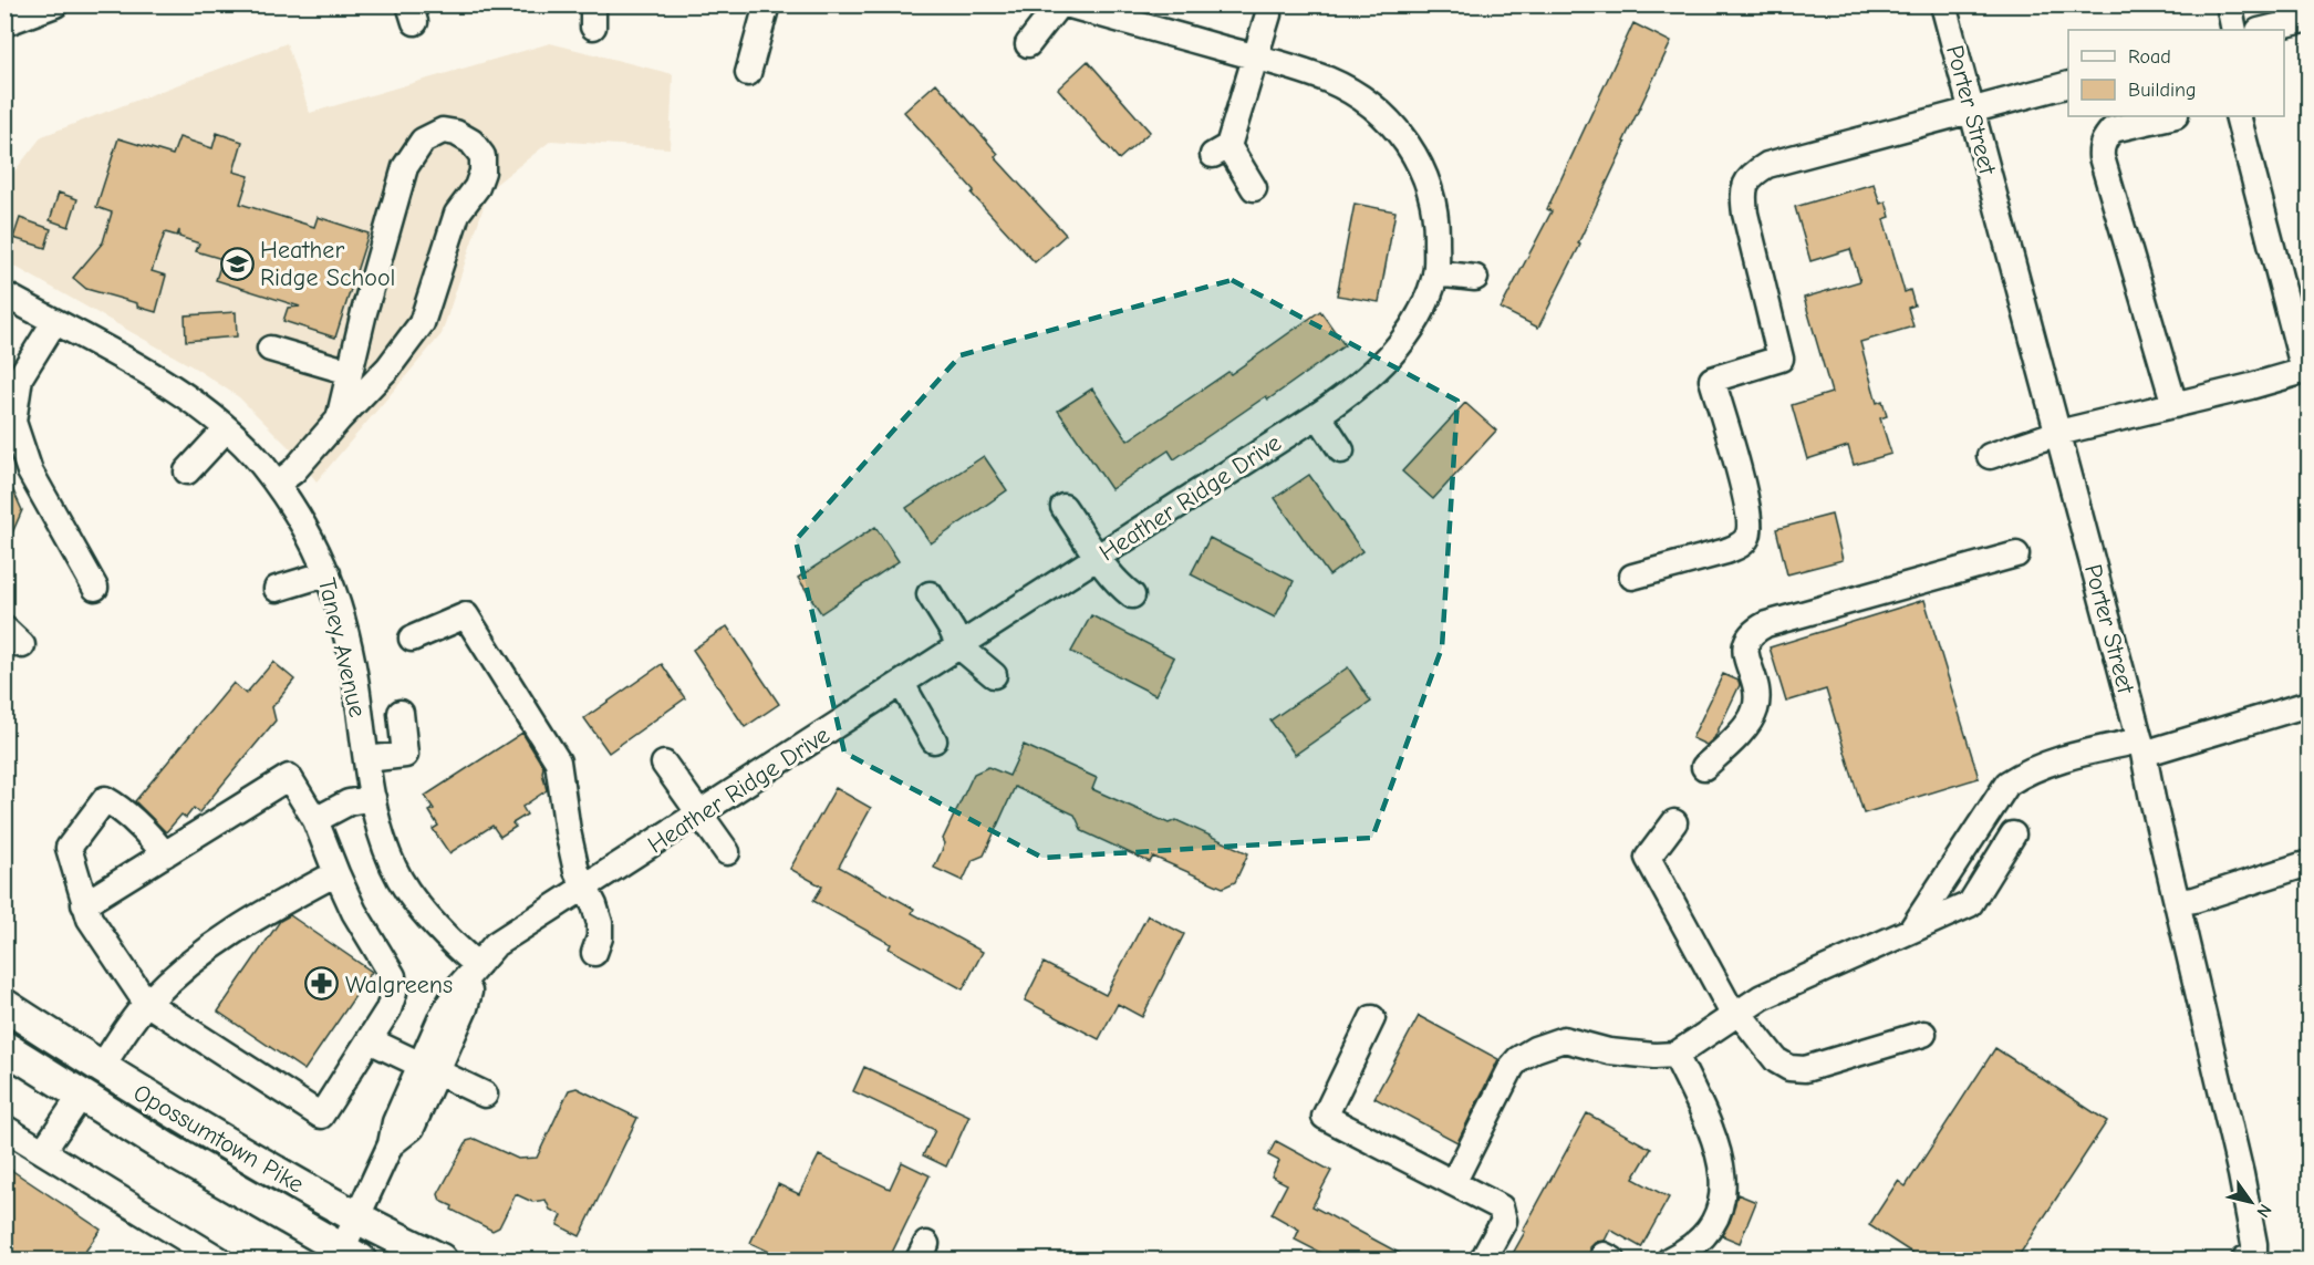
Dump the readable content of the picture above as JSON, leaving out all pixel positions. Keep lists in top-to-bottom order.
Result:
{
  "streets": {
    "main road": ["Opossumtown Pike"],
    "street": ["Porter Street", "Heather Ridge Drive", "Taney Avenue"]
  },
  "crossings": [
    ["Heather Ridge Drive", "Taney Avenue"]
  ],
  "places": {
    "school or university": ["Heather Ridge School"],
    "pharmacy": ["Walgreens"]
  },
  "legend": ["Road", "Building"],
  "north": "bottom right"
}
